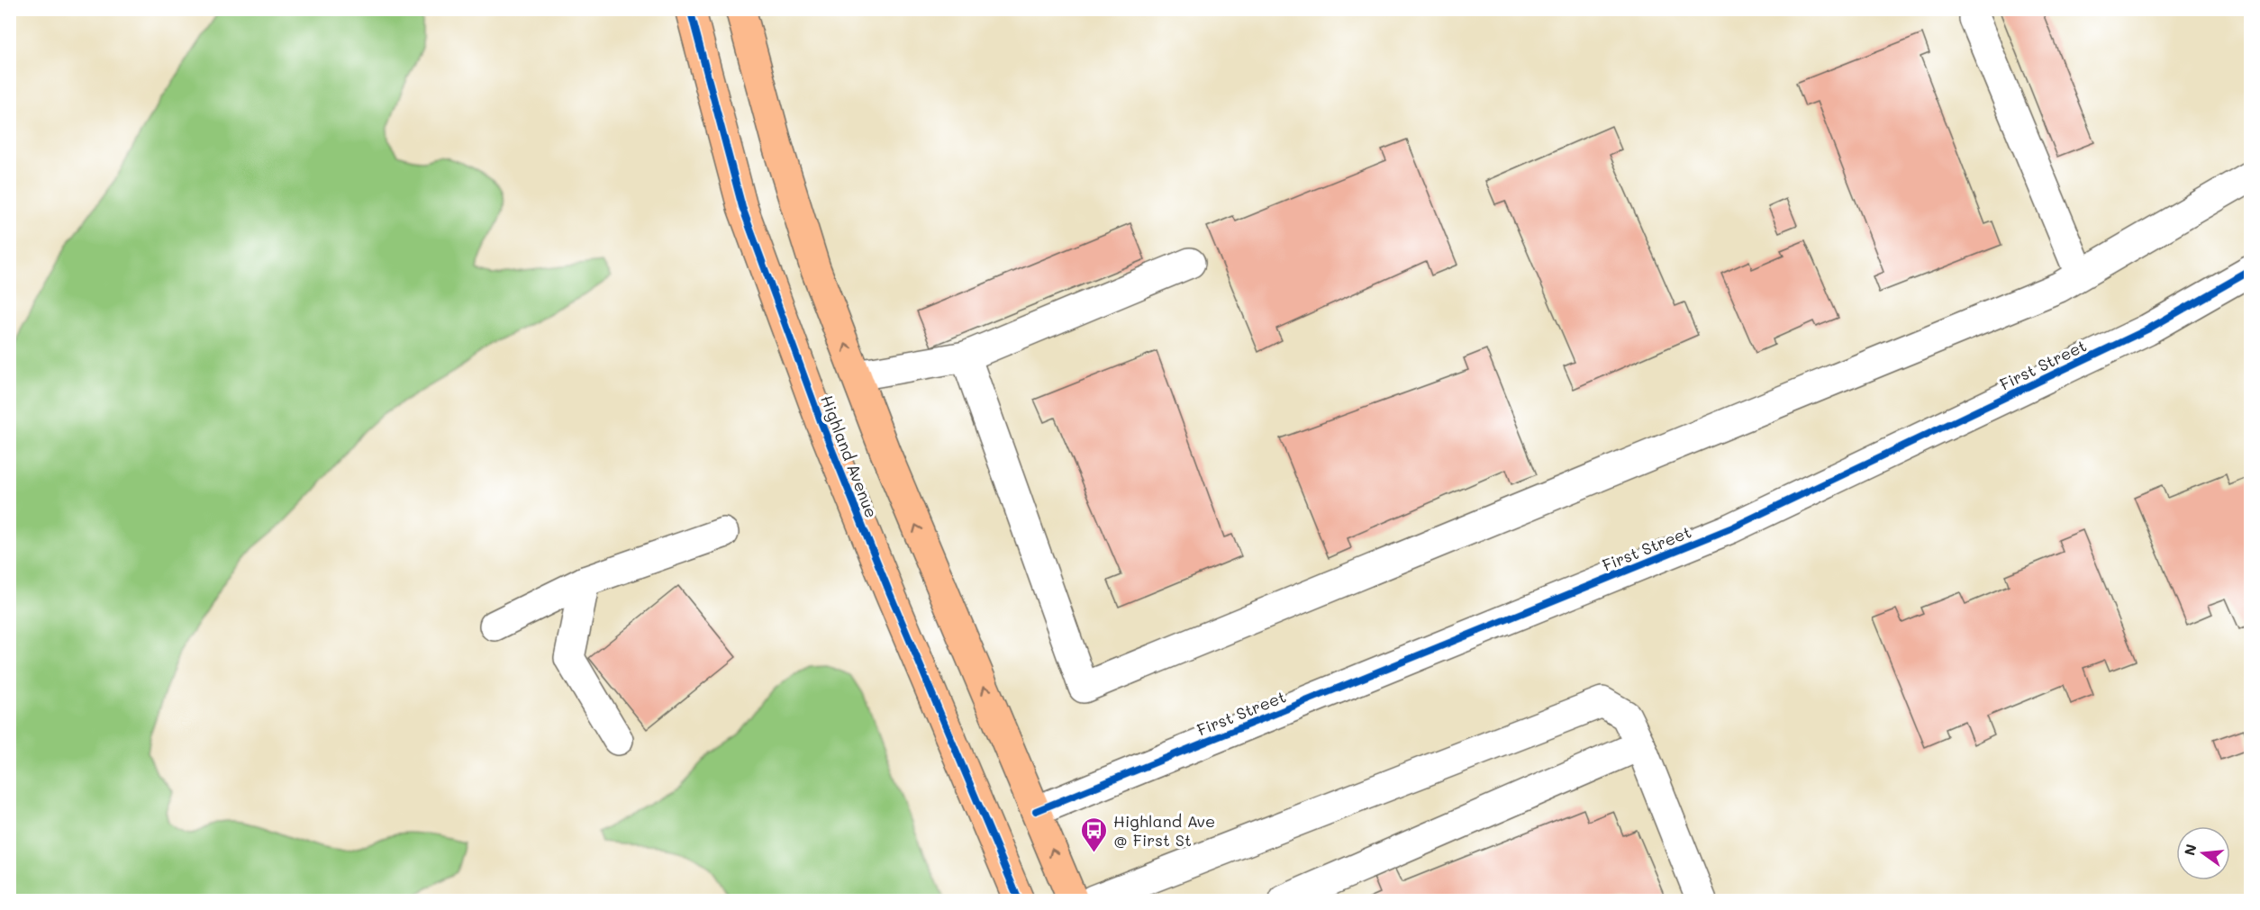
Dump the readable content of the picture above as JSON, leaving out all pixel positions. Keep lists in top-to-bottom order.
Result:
{
  "streets": {
    "main road": ["Highland Avenue"],
    "street": ["First Street"]
  },
  "places": {
    "bus stop": ["Highland Ave @ First St"]
  },
  "north": "left"
}
